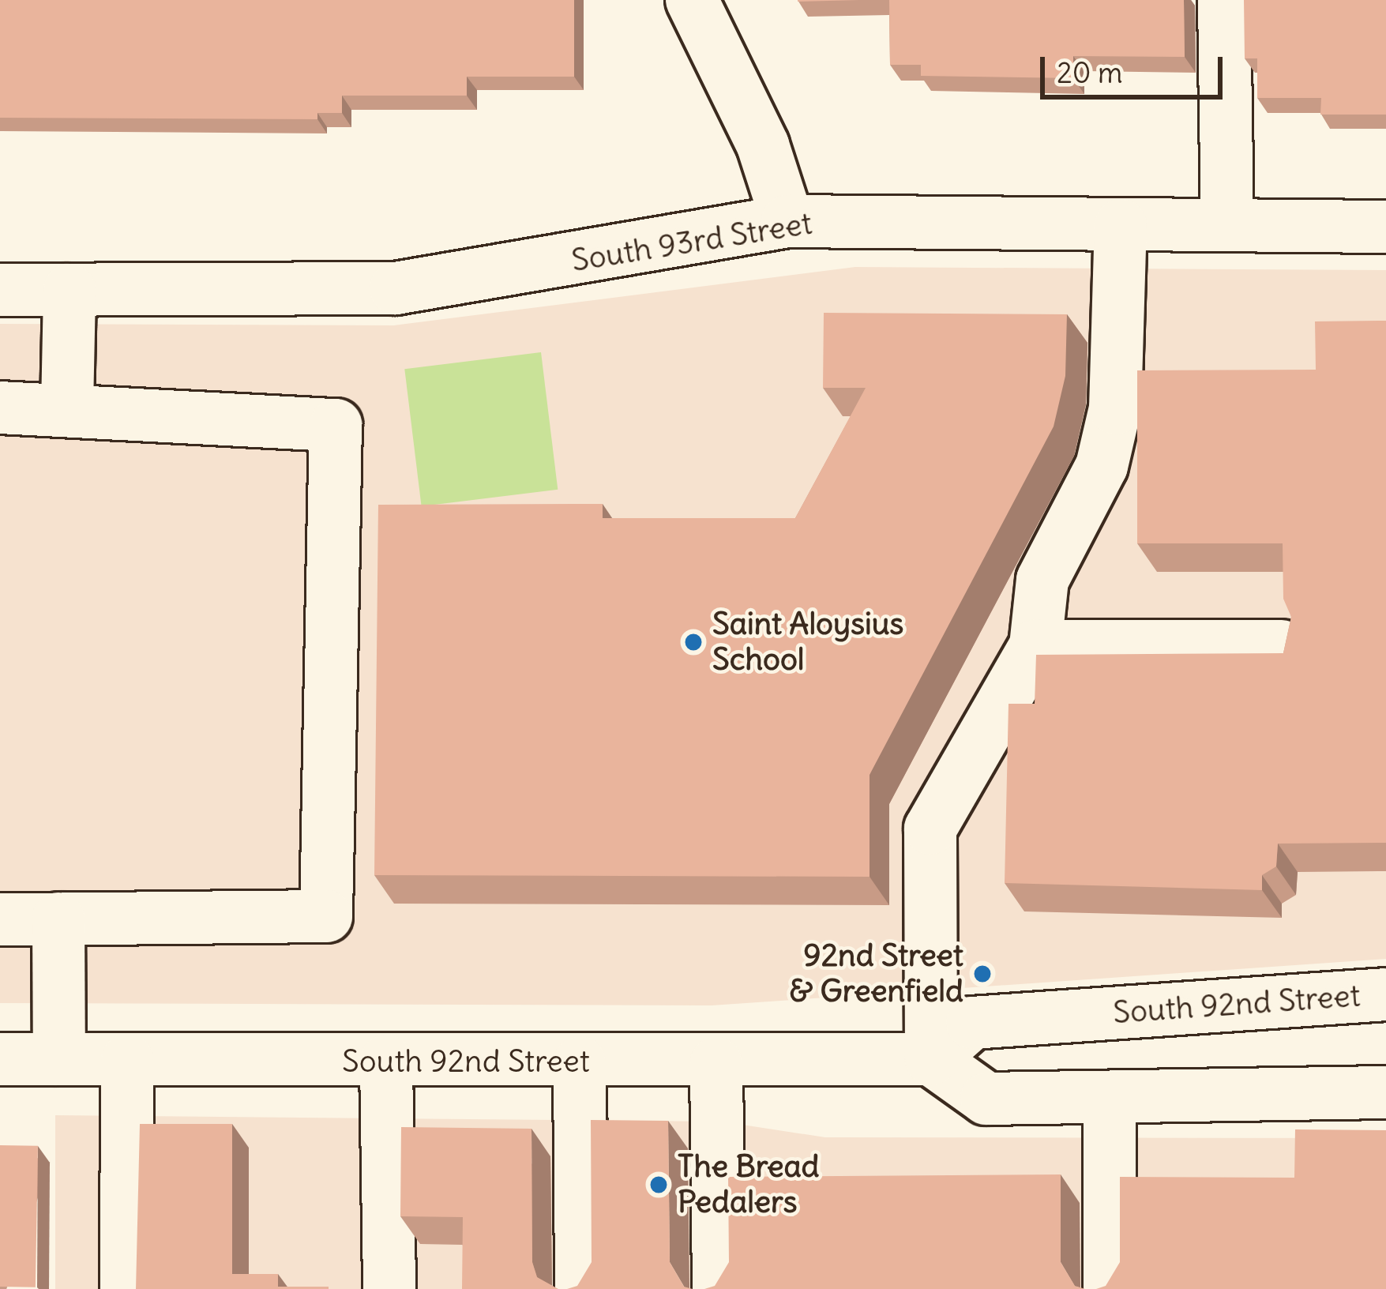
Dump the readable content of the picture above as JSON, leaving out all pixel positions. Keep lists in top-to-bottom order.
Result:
{
  "streets": {
    "street": ["South 93rd Street", "South 92nd Street"]
  },
  "places": ["Saint Aloysius School", "92nd Street & Greenfield", "The Bread Pedalers"],
  "scale_bar": "20 m"
}
